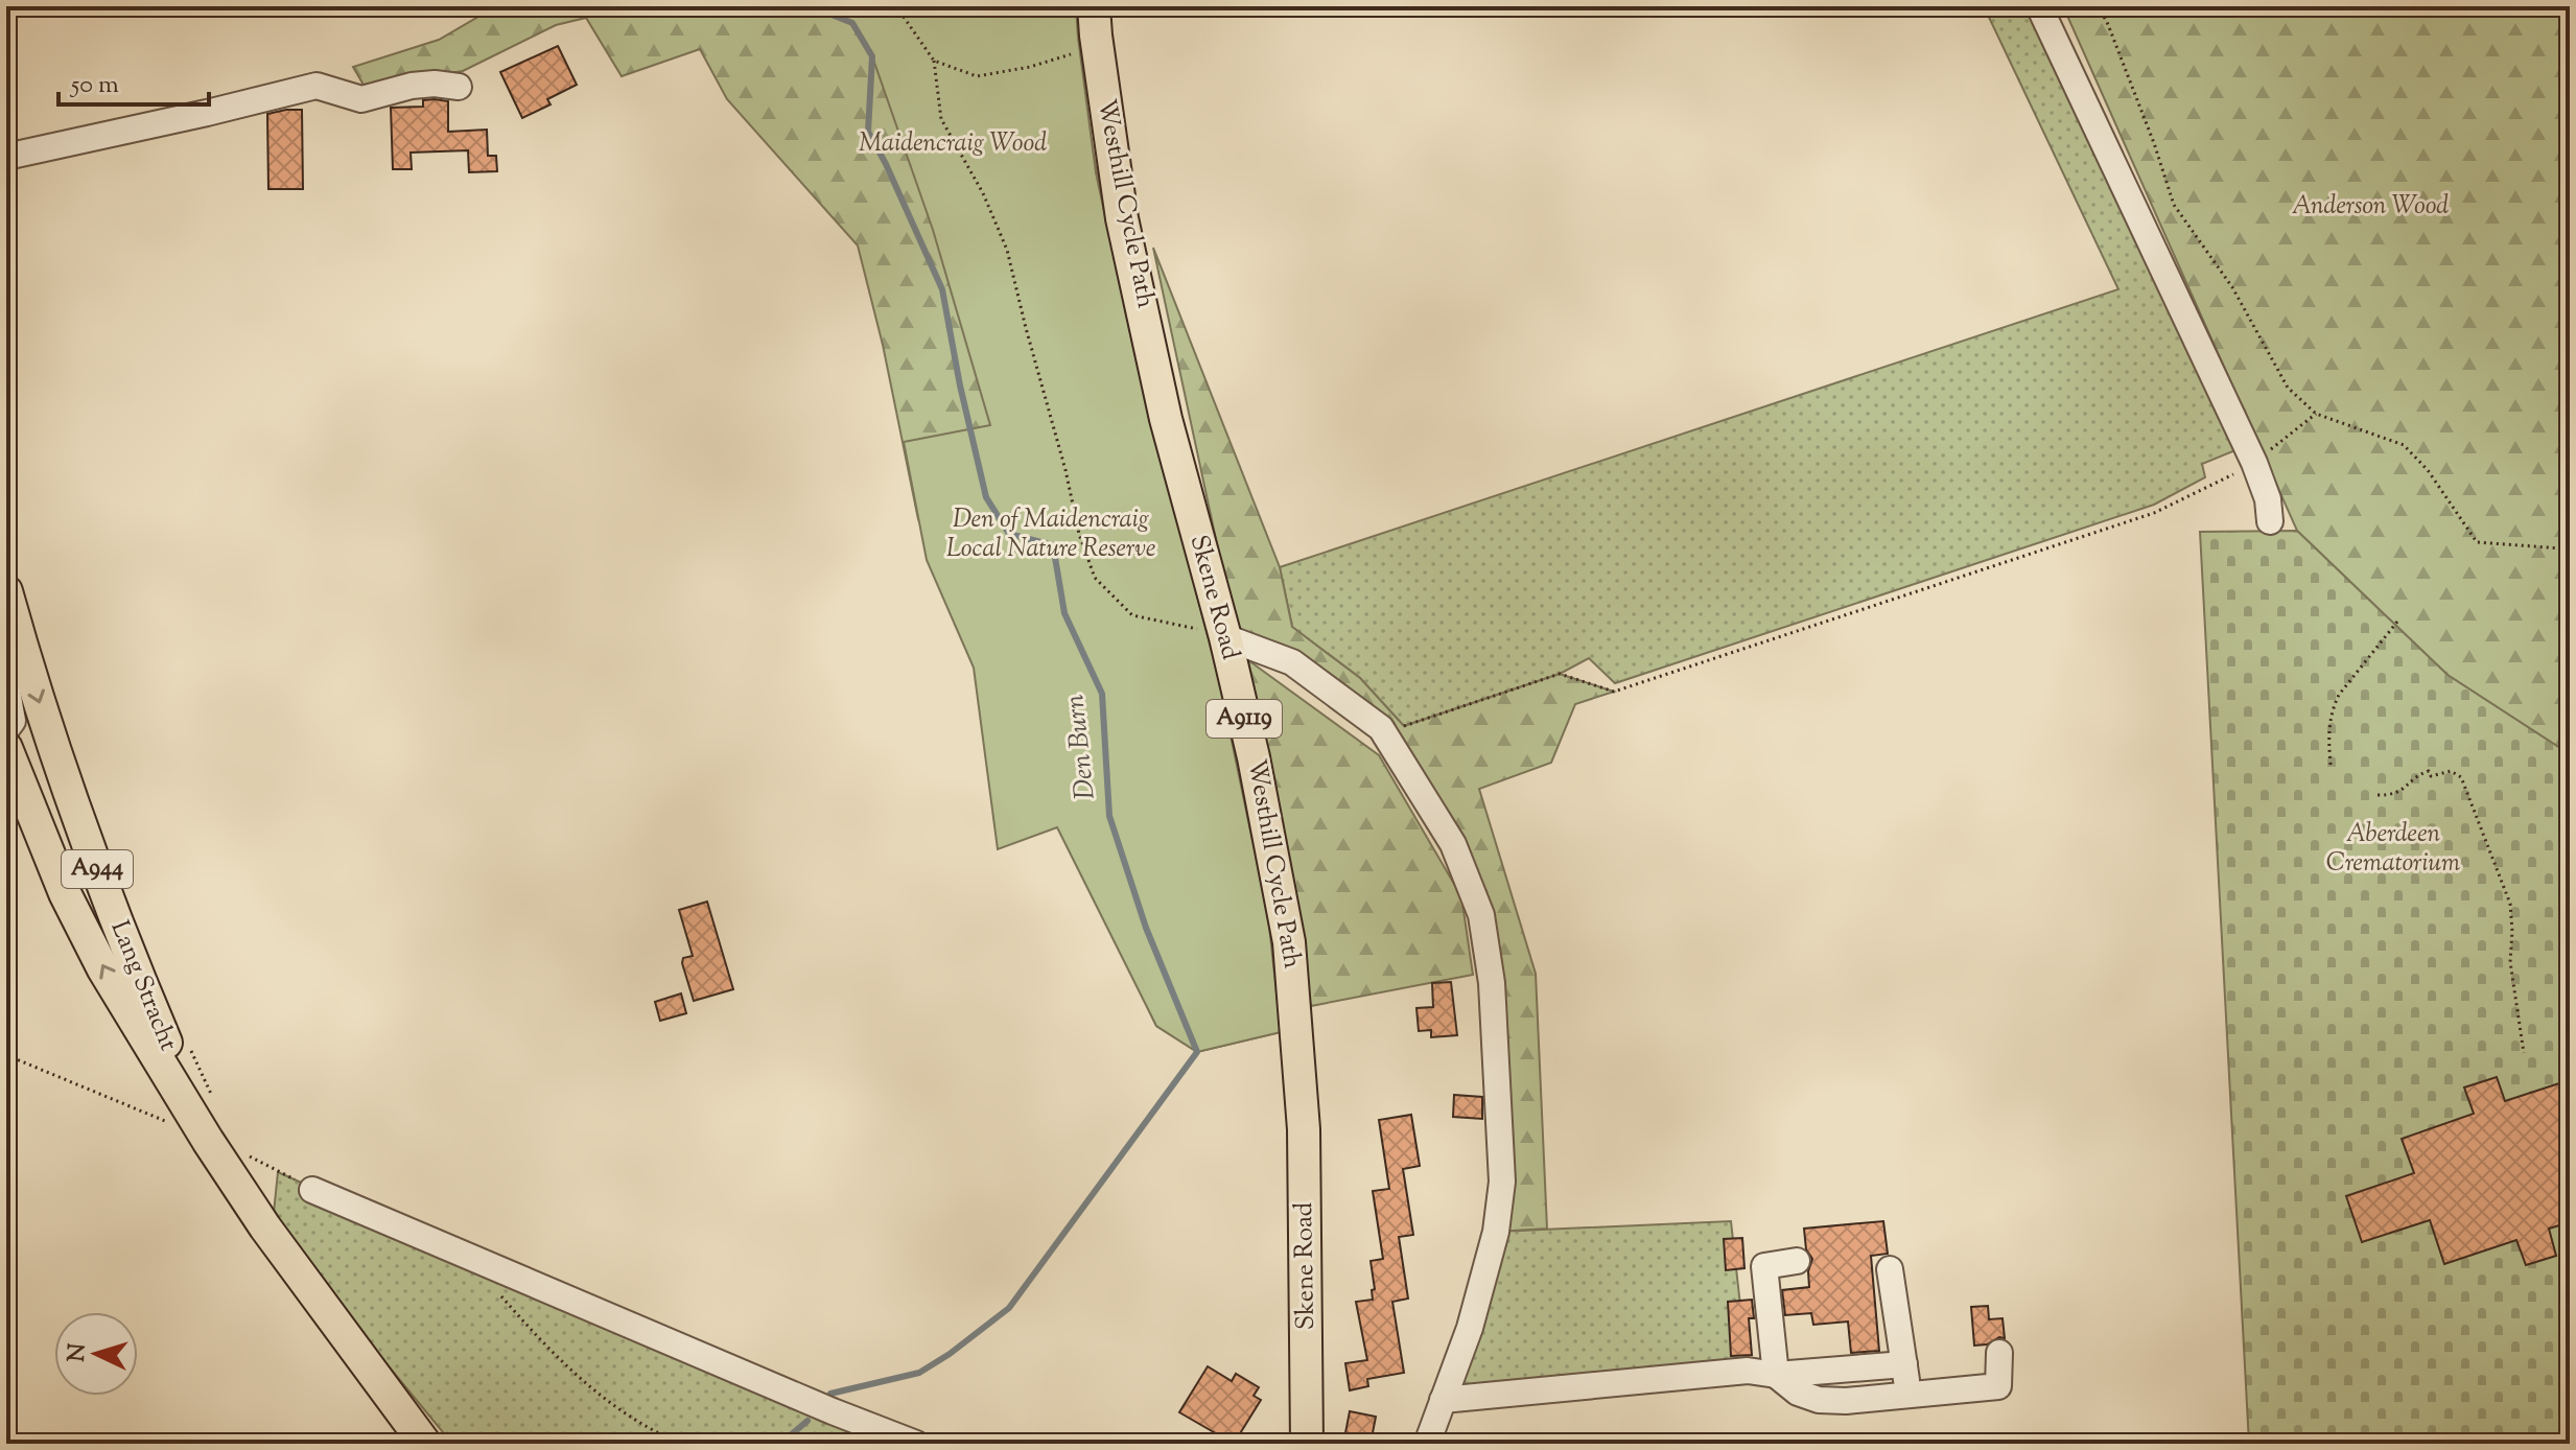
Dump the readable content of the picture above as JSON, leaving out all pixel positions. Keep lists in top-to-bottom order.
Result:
{
  "streets": {
    "main road": [
      "Skene Road",
      "A9119",
      "A944",
      "Lang Stracht"
    ]
  },
  "water": ["Den Burn"],
  "parks": [
    "Maidencraig Wood",
    "Anderson Wood",
    "Den of Maidencraig Local Nature Reserve",
    "Aberdeen Crematorium"
  ],
  "scale_bar": "50 m",
  "north": "left"
}
